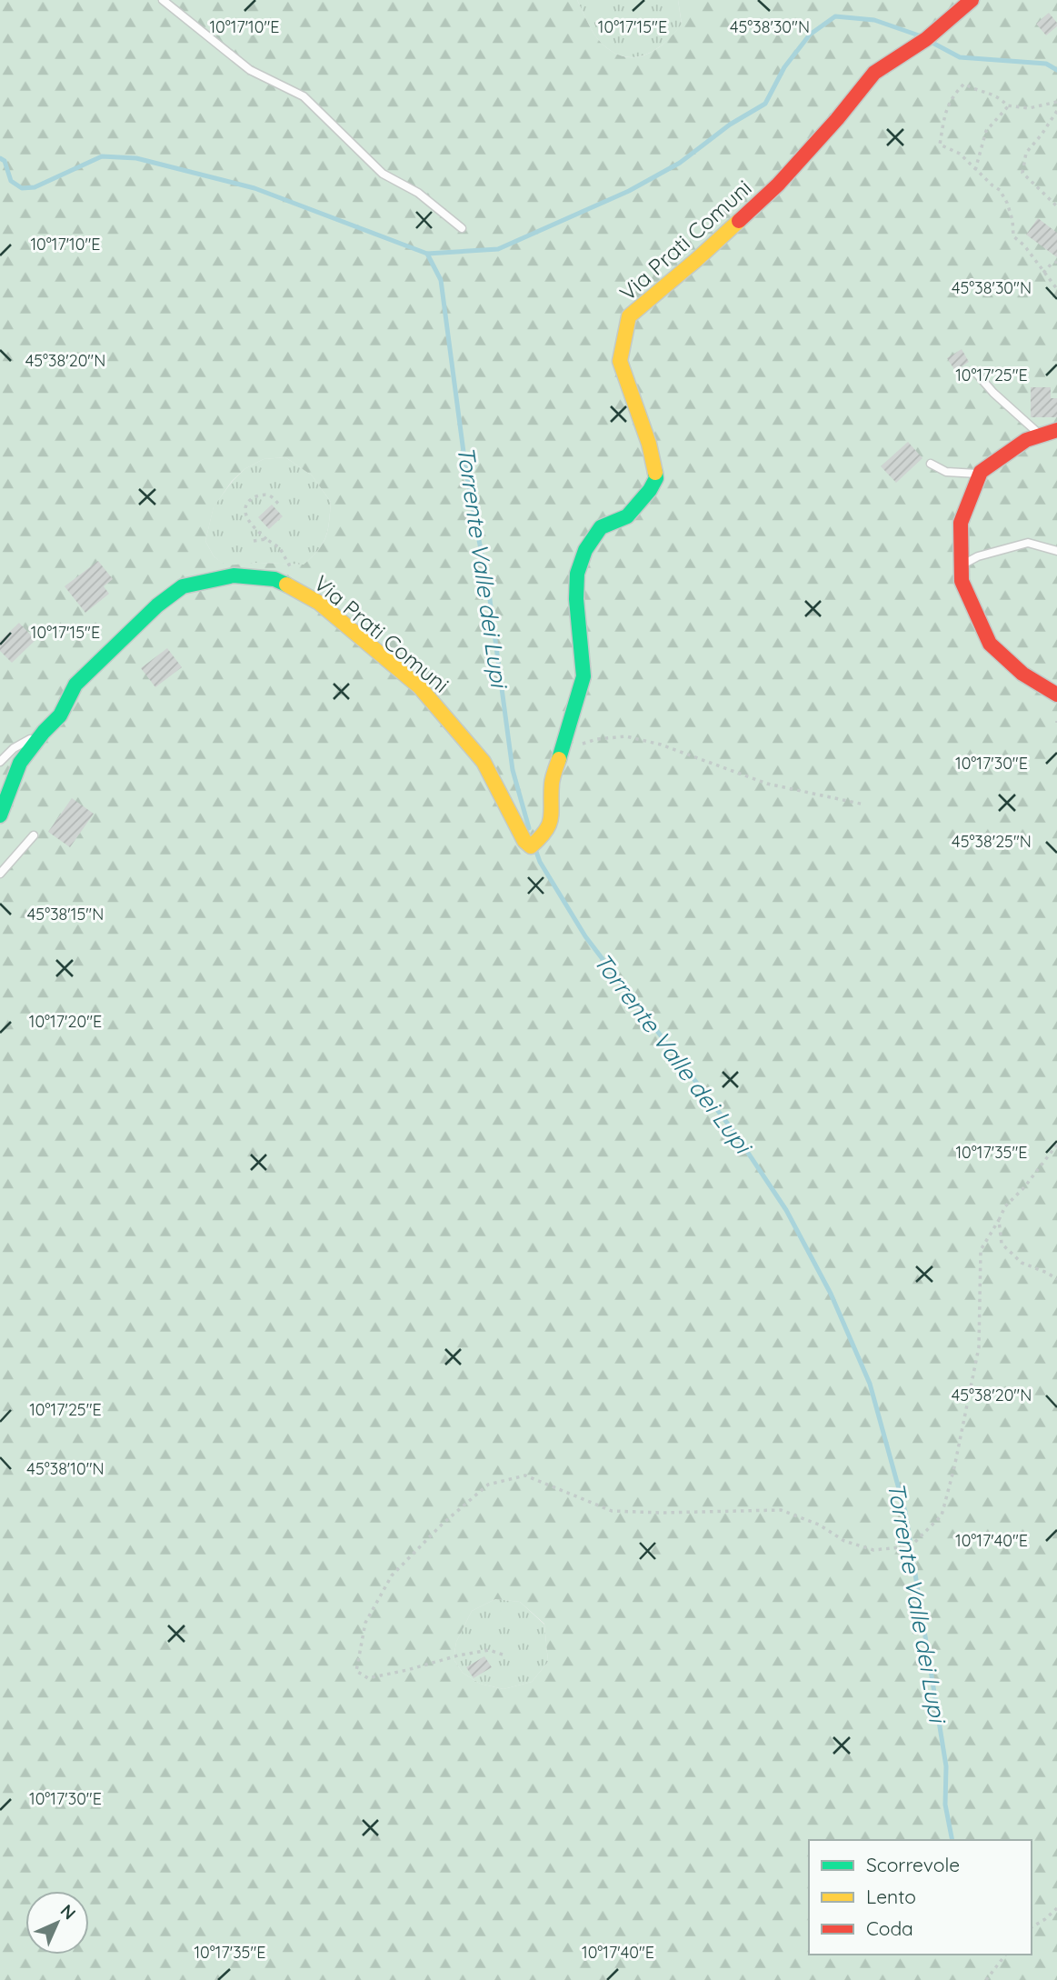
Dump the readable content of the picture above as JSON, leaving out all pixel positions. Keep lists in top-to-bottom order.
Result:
{
  "streets": {
    "street": ["Via Prati Comuni"]
  },
  "water": ["Torrente Valle dei Lupi"],
  "legend": ["Scorrevole", "Lento", "Coda"],
  "north": "top right",
  "coordinates": [
    "10°17'10\"E",
    "10°17'15\"E",
    "45°38'30\"N",
    "45°38'20\"N",
    "10°17'25\"E",
    "10°17'30\"E",
    "45°38'25\"N",
    "45°38'15\"N",
    "10°17'20\"E",
    "10°17'35\"E",
    "45°38'10\"N",
    "10°17'40\"E"
  ]
}
